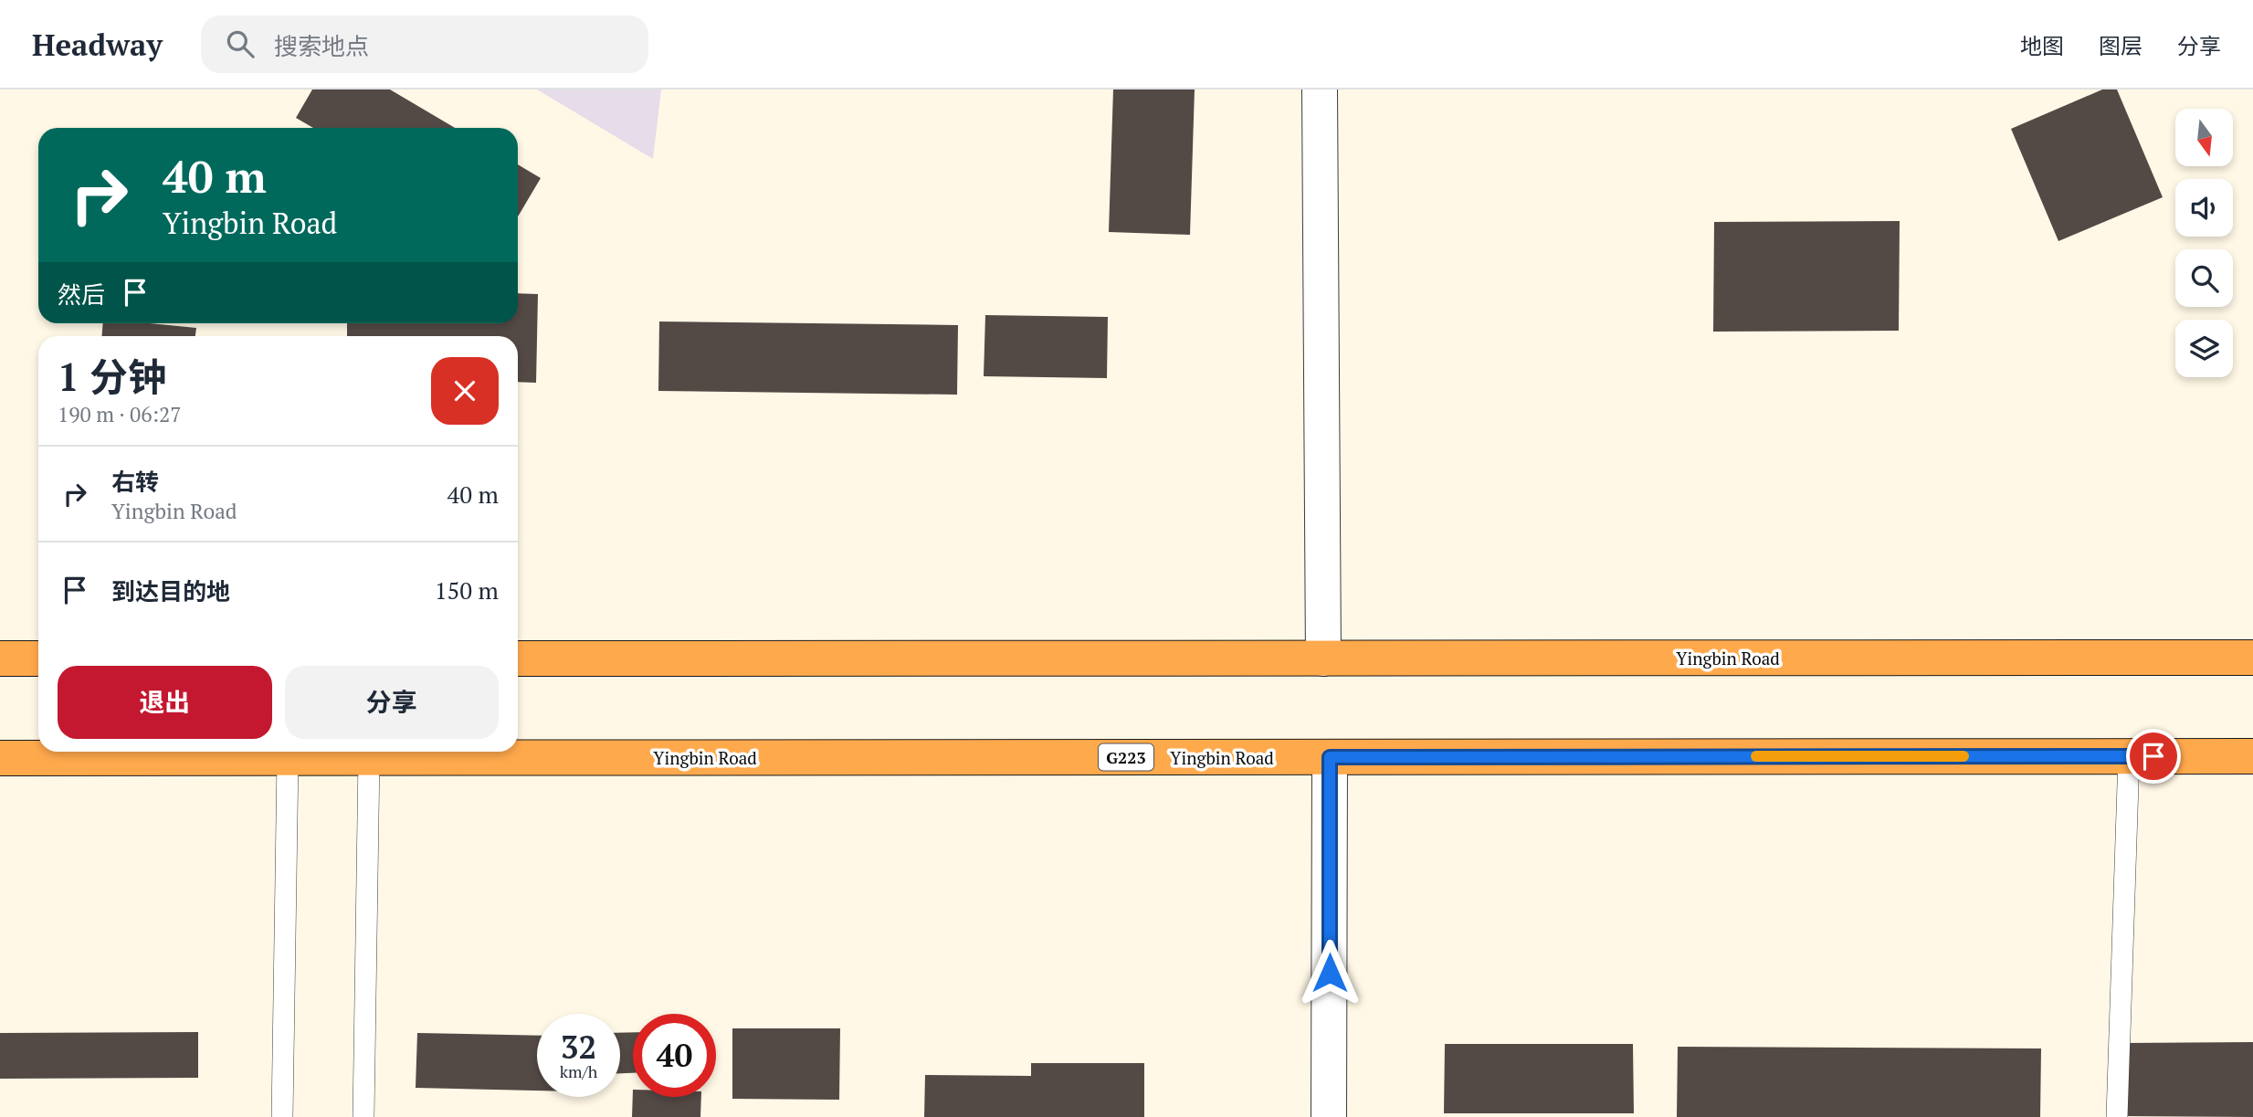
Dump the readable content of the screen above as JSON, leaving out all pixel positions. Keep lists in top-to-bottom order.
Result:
{
  "streets": {
    "highway": ["Yingbin Road", "G223"]
  },
  "north": "bottom",
  "page": {
    "header": "Headway",
    "search": "搜索地点",
    "nav": ["地图", "图层", "分享"],
    "turn": ["40 m", "Yingbin Road"],
    "then": "然后",
    "heading": ["1 分钟", "190 m · 06:27"],
    "list": [
      {
        "name": "右转",
        "note": "Yingbin Road",
        "value": "40 m"
      },
      {
        "name": "到达目的地",
        "value": "150 m"
      }
    ],
    "buttons": ["退出", "分享"],
    "speed": "32 km/h",
    "limit": "40"
  }
}
